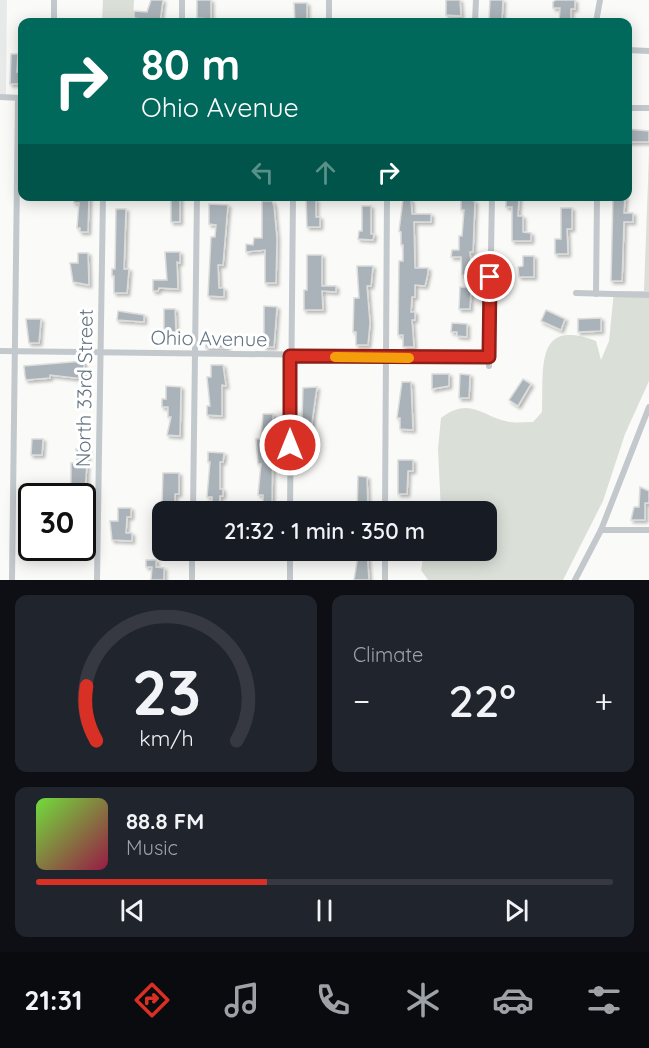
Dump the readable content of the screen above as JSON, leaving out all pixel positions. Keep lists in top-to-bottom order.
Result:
{
  "streets": {
    "street": ["Ohio Avenue", "North 33rd Street"]
  },
  "crossings": [
    ["Ohio Avenue", "North 33rd Street"]
  ],
  "page": {
    "turn": ["80 m", "Ohio Avenue"],
    "limit": "30",
    "trip": "21:32 · 1 min · 350 m",
    "tile": "Climate",
    "heat": ["−", "22°", "+"],
    "song": ["88.8 FM", "Music"],
    "tabs": "21:31",
    "gauge": ["23", "km/h"]
  }
}
